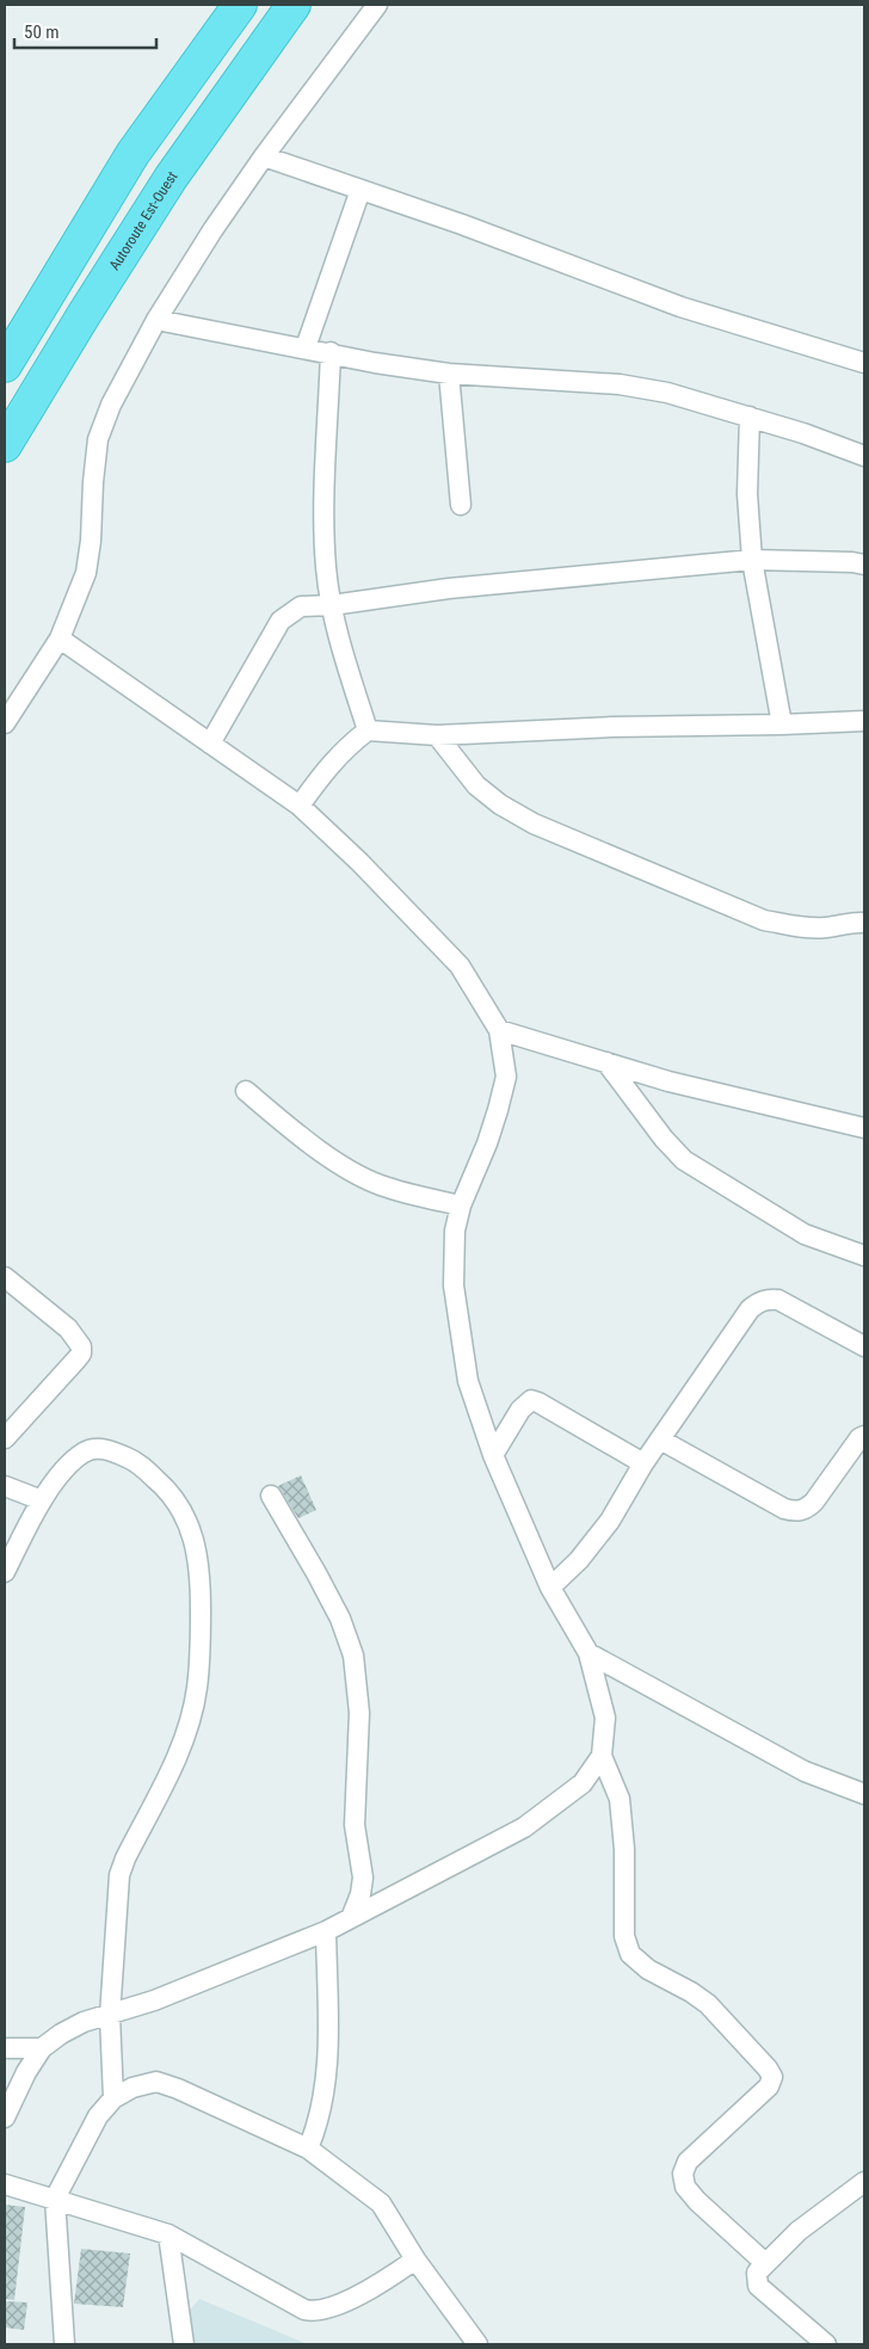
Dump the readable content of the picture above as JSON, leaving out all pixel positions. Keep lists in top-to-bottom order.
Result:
{
  "streets": {
    "highway": ["Autoroute Est-Ouest"]
  },
  "scale_bar": "50 m"
}
